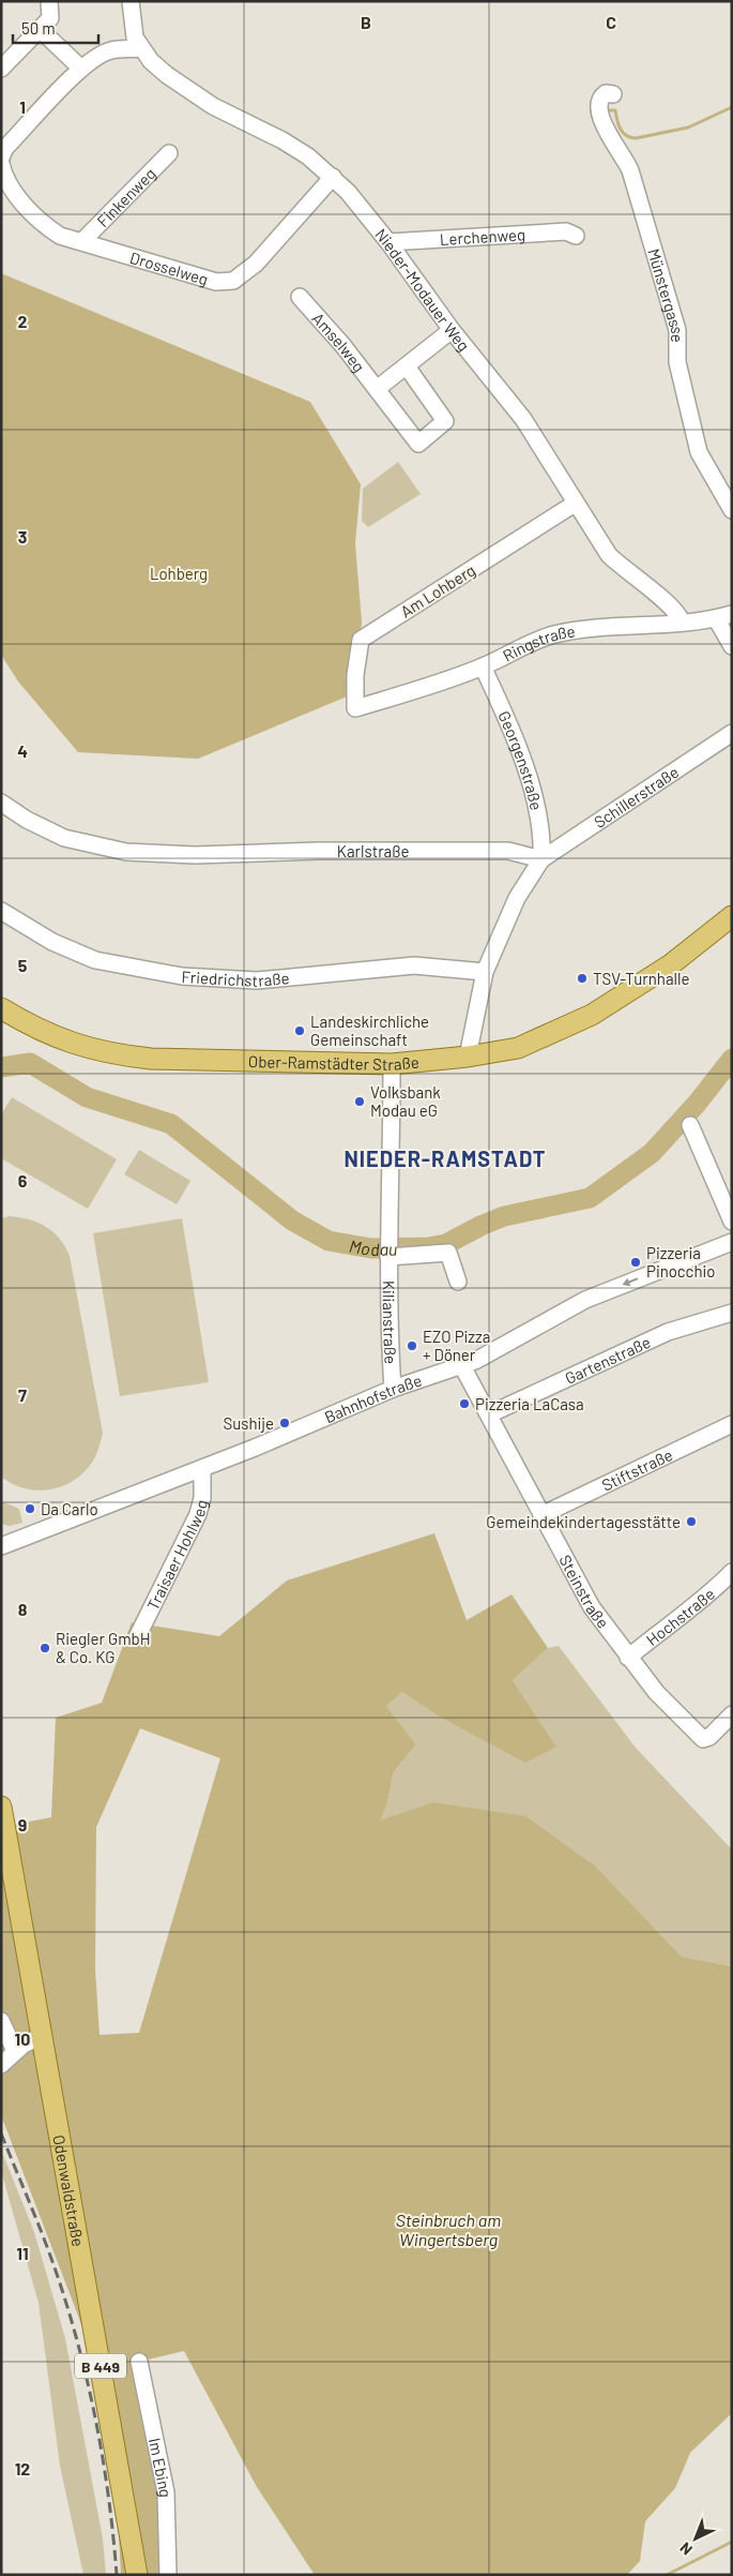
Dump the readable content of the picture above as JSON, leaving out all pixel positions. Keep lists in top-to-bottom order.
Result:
{
  "streets": {
    "main road": ["Ober-Ramstädter Straße", "Odenwaldstraße", "B 449"],
    "street": [
      "Finkenweg",
      "Lerchenweg",
      "Drosselweg",
      "Nieder-Modauer Weg",
      "Münstergasse",
      "Amselweg",
      "Am Lohberg",
      "Ringstraße",
      "Georgenstraße",
      "Schillerstraße",
      "Karlstraße",
      "Friedrichstraße",
      "Kilianstraße",
      "Gartenstraße",
      "Bahnhofstraße",
      "Stiftstraße",
      "Traisaer Hohlweg",
      "Steinstraße",
      "Hochstraße",
      "Im Ebing"
    ]
  },
  "crossings": [
    ["Finkenweg", "Drosselweg"],
    ["Lerchenweg", "Nieder-Modauer Weg"],
    ["Drosselweg", "Nieder-Modauer Weg"],
    ["Nieder-Modauer Weg", "Amselweg"],
    ["Nieder-Modauer Weg", "Am Lohberg"],
    ["Nieder-Modauer Weg", "Ringstraße"],
    ["Am Lohberg", "Ringstraße"],
    ["Ringstraße", "Georgenstraße"],
    ["Georgenstraße", "Schillerstraße"],
    ["Georgenstraße", "Karlstraße"],
    ["Schillerstraße", "Karlstraße"],
    ["Ober-Ramstädter Straße", "Kilianstraße"],
    ["Kilianstraße", "Bahnhofstraße"],
    ["Gartenstraße", "Steinstraße"],
    ["Bahnhofstraße", "Traisaer Hohlweg"],
    ["Bahnhofstraße", "Steinstraße"],
    ["Stiftstraße", "Steinstraße"],
    ["Steinstraße", "Hochstraße"]
  ],
  "one_way": ["Bahnhofstraße"],
  "districts": ["NIEDER-RAMSTADT"],
  "water": ["Modau", "Steinbruch am Wingertsberg"],
  "parks": ["Lohberg"],
  "places": [
    "TSV-Turnhalle",
    "Landeskirchliche Gemeinschaft",
    "Volksbank Modau eG",
    "Pizzeria Pinocchio",
    "EZO Pizza + Döner",
    "Pizzeria LaCasa",
    "Sushije",
    "Da Carlo",
    "Gemeindekindertagesstätte",
    "Riegler GmbH & Co. KG"
  ],
  "scale_bar": "50 m",
  "north": "bottom left",
  "grid": {
    "columns": ["B", "C"],
    "rows": [
      "1",
      "2",
      "3",
      "4",
      "5",
      "6",
      "7",
      "8",
      "9",
      "10",
      "11",
      "12"
    ]
  }
}
